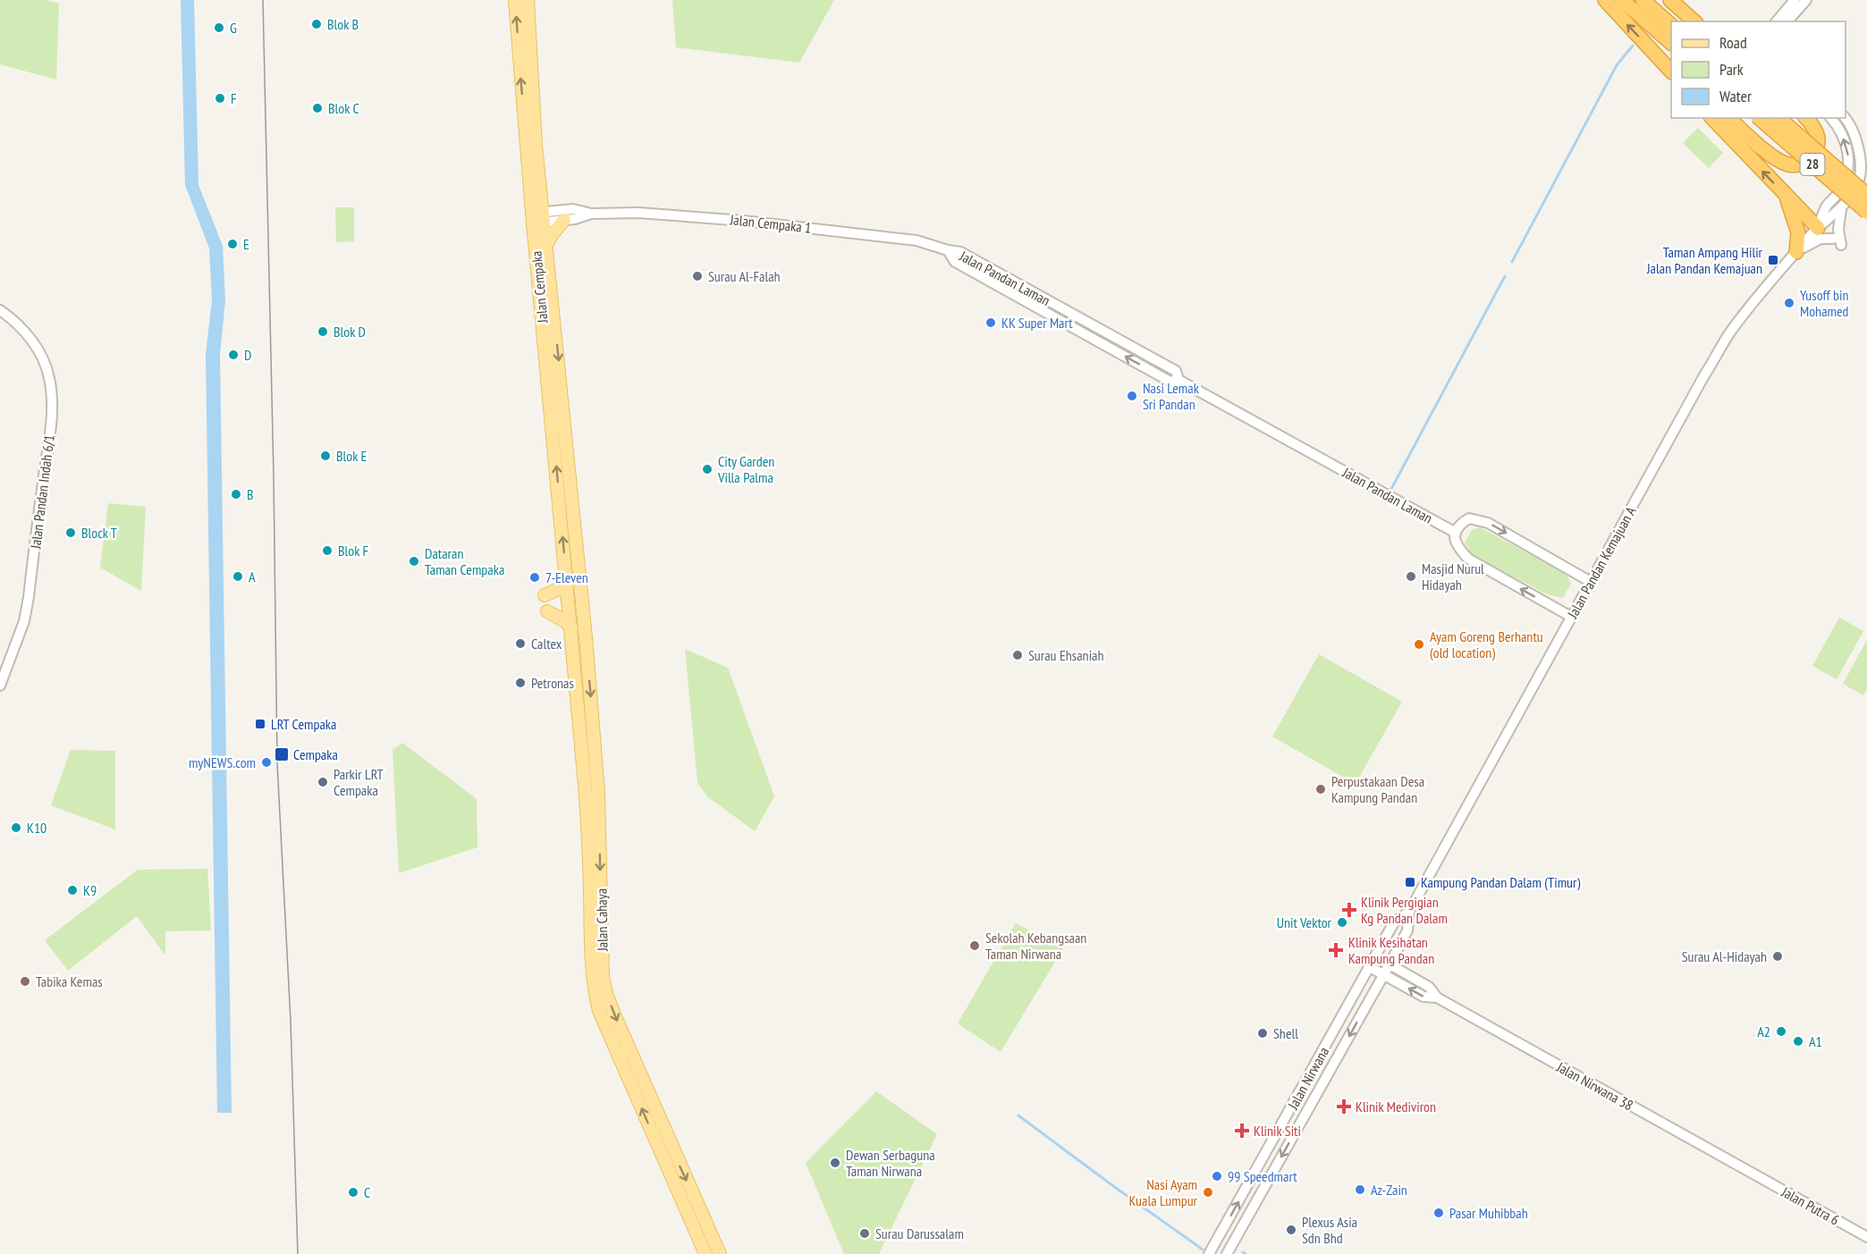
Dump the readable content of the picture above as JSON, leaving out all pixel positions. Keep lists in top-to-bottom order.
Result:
{
  "streets": {
    "highway": ["28"],
    "main road": ["Jalan Cempaka", "Jalan Cahaya"],
    "street": [
      "Jalan Cempaka 1",
      "Jalan Pandan Laman",
      "Jalan Pandan Indah 6/1",
      "Jalan Pandan Kemajuan A",
      "Jalan Nirwana",
      "Jalan Nirwana 38",
      "Jalan Putra 6"
    ]
  },
  "crossings": [
    ["Jalan Cempaka 1", "Jalan Pandan Laman"],
    ["Jalan Cempaka 1", "Jalan Cempaka"],
    ["Jalan Cempaka", "Jalan Cahaya"],
    ["Jalan Pandan Kemajuan A", "Jalan Nirwana"],
    ["Jalan Pandan Kemajuan A", "Jalan Nirwana 38"],
    ["Jalan Nirwana", "Jalan Nirwana 38"],
    ["Jalan Nirwana 38", "Jalan Putra 6"]
  ],
  "places": {
    "other": [
      "Blok B",
      "G",
      "F",
      "Blok C",
      "E",
      "Surau Al-Falah",
      "Yusoff bin Mohamed",
      "KK Super Mart",
      "Blok D",
      "D",
      "Nasi Lemak Sri Pandan",
      "Blok E",
      "City Garden Villa Palma",
      "B",
      "Block T",
      "Blok F",
      "Dataran Taman Cempaka",
      "A",
      "Masjid Nurul Hidayah",
      "7-Eleven",
      "Caltex",
      "Ayam Goreng Berhantu (old location)",
      "Surau Ehsaniah",
      "Petronas",
      "myNEWS.com",
      "Parkir LRT Cempaka",
      "Perpustakaan Desa Kampung Pandan",
      "K10",
      "K9",
      "Unit Vektor",
      "Sekolah Kebangsaan Taman Nirwana",
      "Surau Al-Hidayah",
      "Tabika Kemas",
      "A2",
      "Shell",
      "A1",
      "Dewan Serbaguna Taman Nirwana",
      "99 Speedmart",
      "Az-Zain",
      "C",
      "Nasi Ayam Kuala Lumpur",
      "Pasar Muhibbah",
      "Plexus Asia Sdn Bhd",
      "Surau Darussalam"
    ],
    "transit": [
      "Taman Ampang Hilir Jalan Pandan Kemajuan",
      "LRT Cempaka",
      "Cempaka",
      "Kampung Pandan Dalam (Timur)"
    ],
    "health": [
      "Klinik Pergigian Kg Pandan Dalam",
      "Klinik Kesihatan Kampung Pandan",
      "Klinik Mediviron",
      "Klinik Siti"
    ]
  },
  "legend": ["Road", "Park", "Water"]
}
